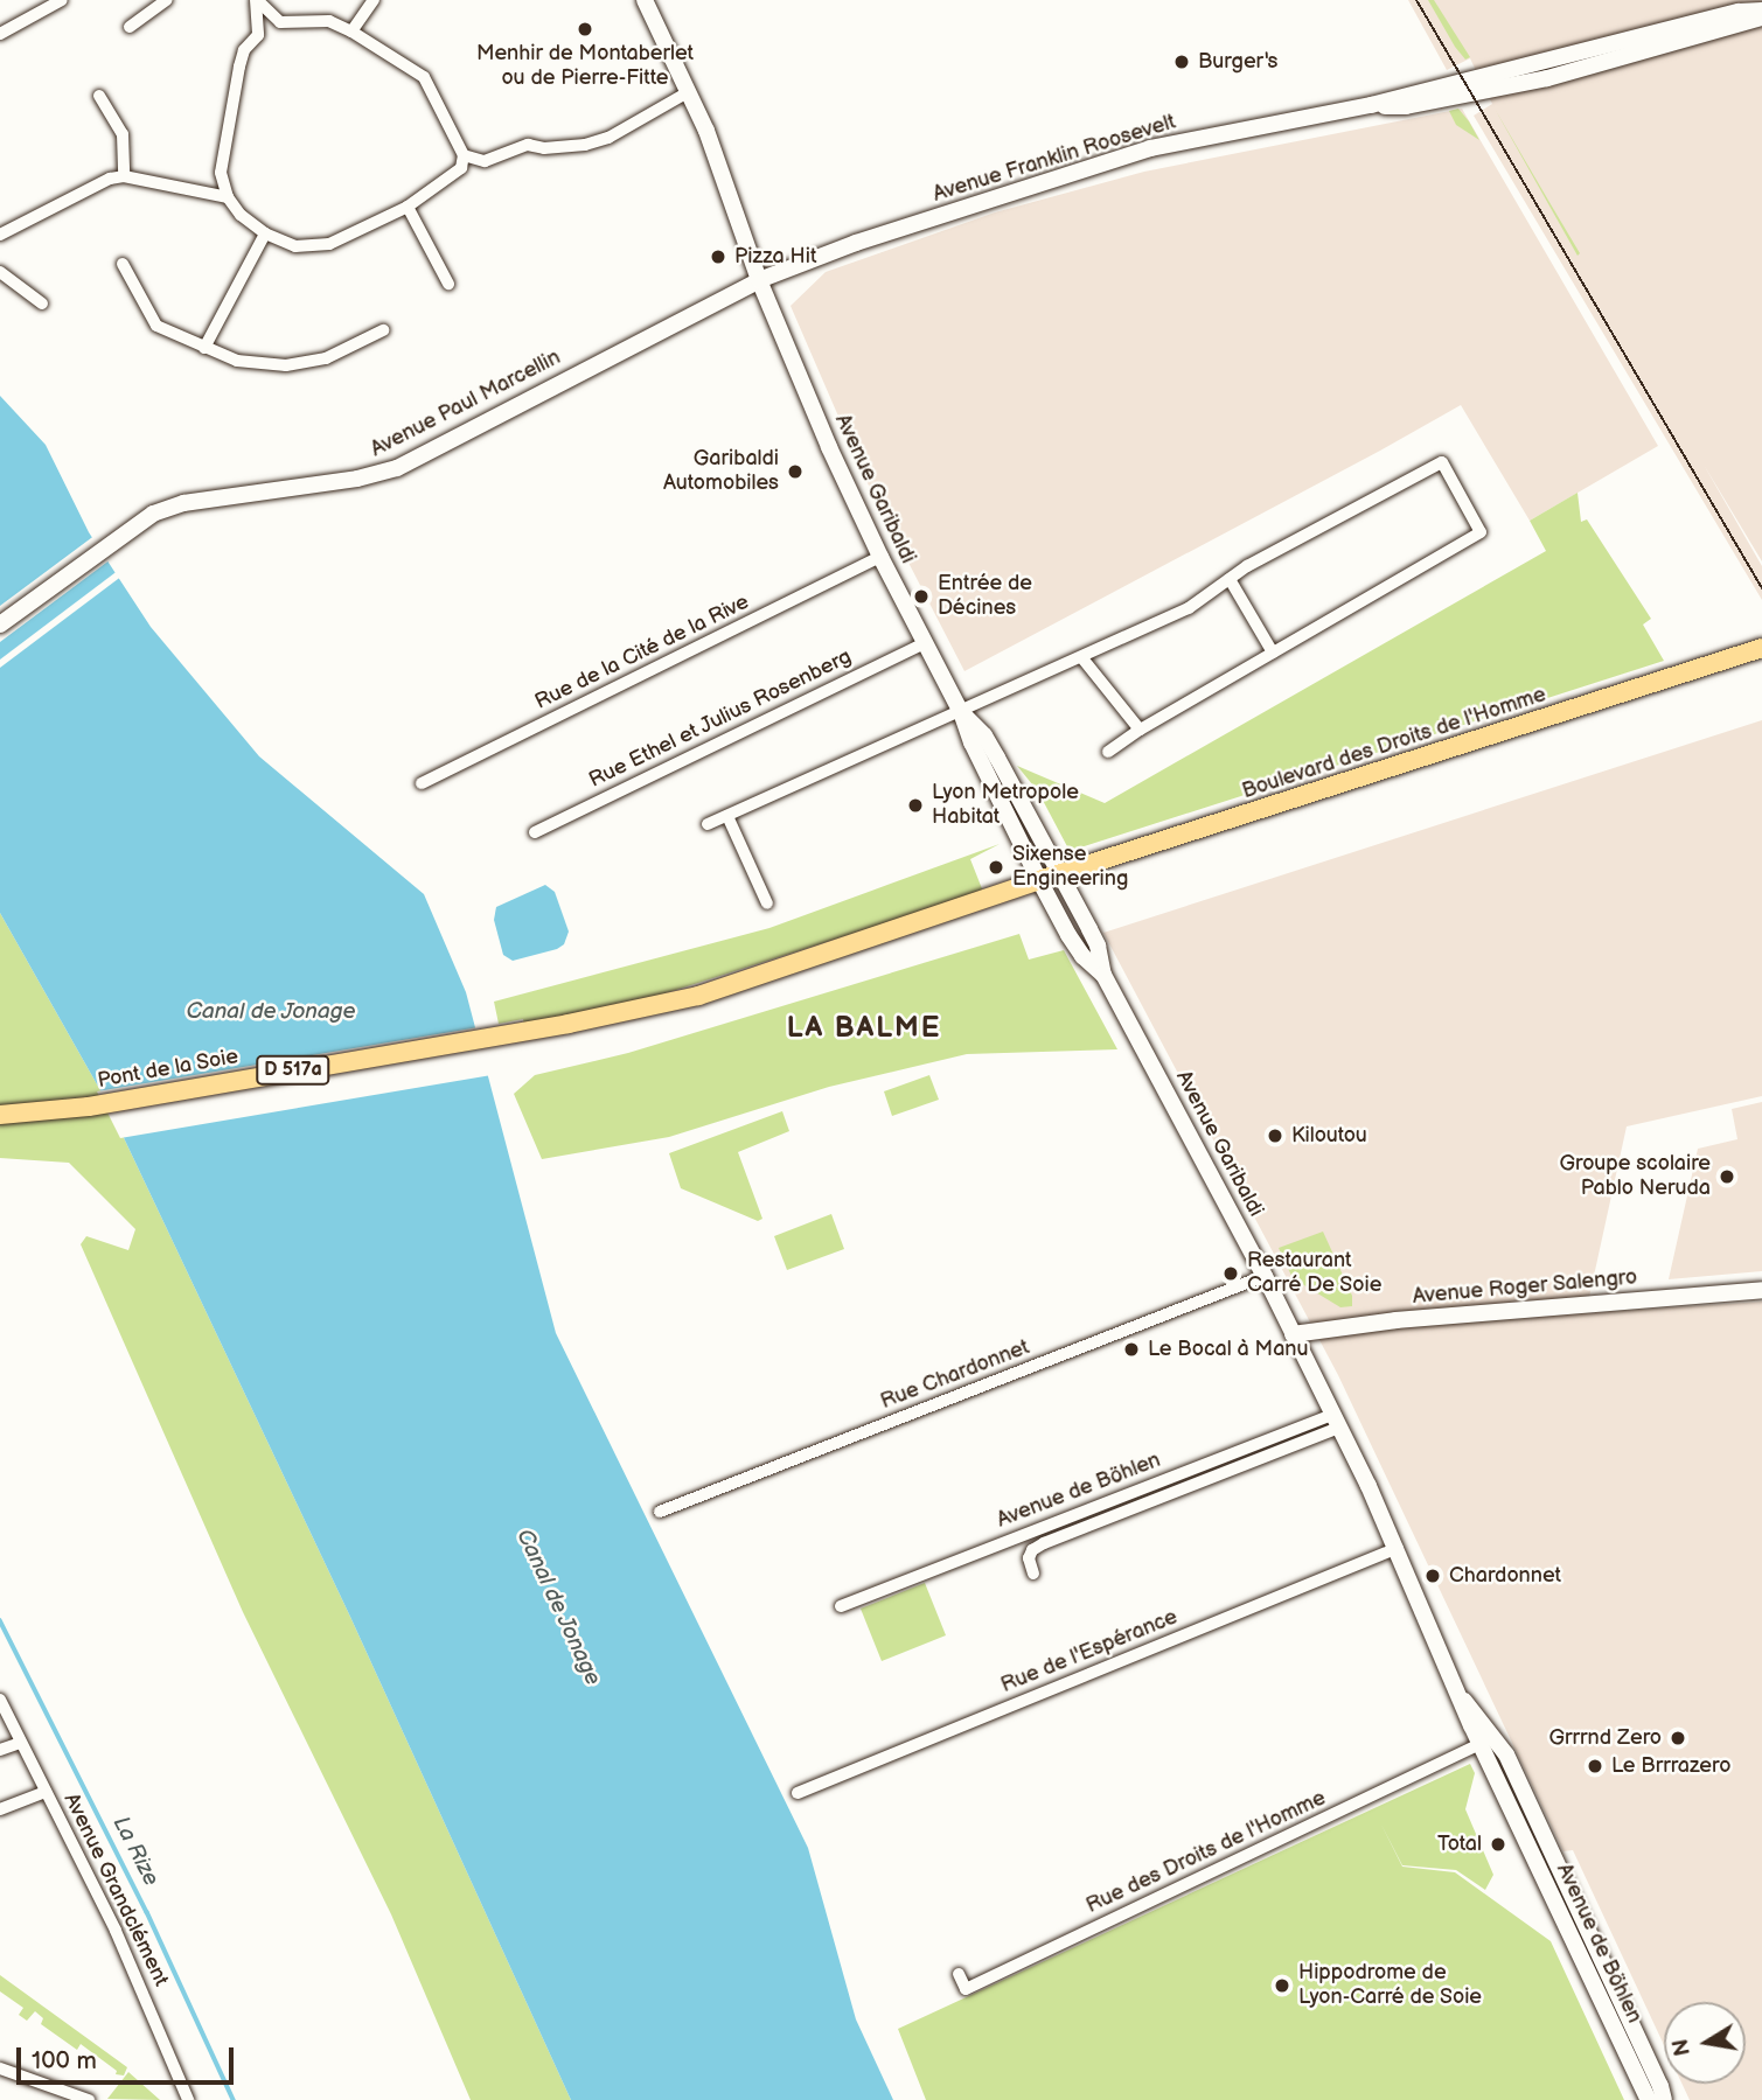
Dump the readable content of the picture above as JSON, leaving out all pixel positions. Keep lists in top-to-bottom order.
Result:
{
  "streets": {
    "main road": [
      "Avenue Franklin Roosevelt",
      "Avenue Paul Marcellin",
      "Avenue Garibaldi",
      "Boulevard des Droits de l'Homme",
      "Pont de la Soie",
      "D 517a",
      "Avenue Roger Salengro",
      "Avenue de Böhlen"
    ],
    "street": [
      "Rue de la Cité de la Rive",
      "Rue Ethel et Julius Rosenberg",
      "Rue Chardonnet",
      "Rue de l'Espérance",
      "Rue des Droits de l'Homme",
      "Avenue Grandclément"
    ]
  },
  "crossings": [
    ["Avenue Franklin Roosevelt", "Avenue Paul Marcellin"],
    ["Avenue Franklin Roosevelt", "Avenue Garibaldi"],
    ["Avenue Paul Marcellin", "Avenue Garibaldi"],
    ["Avenue Garibaldi", "Rue de la Cité de la Rive"],
    ["Avenue Garibaldi", "Rue Ethel et Julius Rosenberg"],
    ["Avenue Garibaldi", "Boulevard des Droits de l'Homme"],
    ["Avenue Garibaldi", "Pont de la Soie"],
    ["Avenue Garibaldi", "Avenue Roger Salengro"],
    ["Avenue Garibaldi", "Rue Chardonnet"],
    ["Avenue Garibaldi", "Avenue de Böhlen"],
    ["Boulevard des Droits de l'Homme", "Pont de la Soie"],
    ["Avenue Roger Salengro", "Avenue de Böhlen"],
    ["Avenue de Böhlen", "Rue de l'Espérance"],
    ["Avenue de Böhlen", "Rue des Droits de l'Homme"]
  ],
  "districts": ["LA BALME"],
  "water": ["Canal de Jonage", "La Rize"],
  "places": [
    "Menhir de Montaberlet ou de Pierre-Fitte",
    "Burger's",
    "Pizza Hit",
    "Garibaldi Automobiles",
    "Entrée de Décines",
    "Lyon Metropole Habitat",
    "Sixense Engineering",
    "Kiloutou",
    "Groupe scolaire Pablo Neruda",
    "Restaurant Carré De Soie",
    "Le Bocal à Manu",
    "Chardonnet",
    "Grrrnd Zero",
    "Le Brrrazero",
    "Total",
    "Hippodrome de Lyon-Carré de Soie"
  ],
  "scale_bar": "100 m",
  "north": "left"
}
